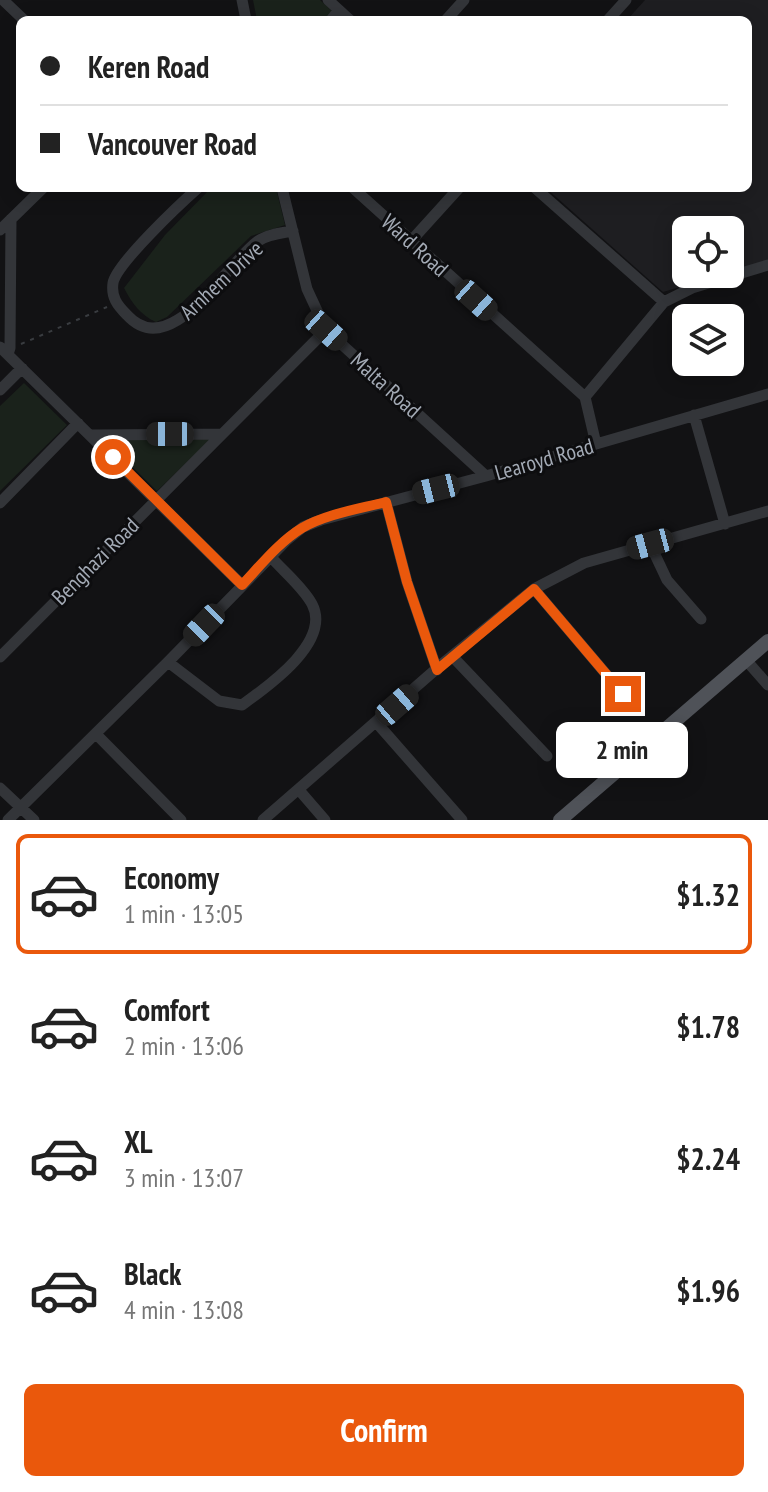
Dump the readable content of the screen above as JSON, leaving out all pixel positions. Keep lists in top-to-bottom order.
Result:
{
  "streets": {
    "street": [
      "Ward Road",
      "Arnhem Drive",
      "Malta Road",
      "Learoyd Road",
      "Benghazi Road"
    ]
  },
  "crossings": [
    ["Arnhem Drive", "Malta Road"],
    ["Malta Road", "Learoyd Road"],
    ["Malta Road", "Benghazi Road"]
  ],
  "page": {
    "banner": ["Keren Road", "Vancouver Road"],
    "bubble": "2 min",
    "list": [
      {
        "name": "Economy",
        "note": "1 min · 13:05",
        "value": "$1.32"
      },
      {
        "name": "Comfort",
        "note": "2 min · 13:06",
        "value": "$1.78"
      },
      {
        "name": "XL",
        "note": "3 min · 13:07",
        "value": "$2.24"
      },
      {
        "name": "Black",
        "note": "4 min · 13:08",
        "value": "$1.96"
      }
    ],
    "buttons": "Confirm"
  }
}
